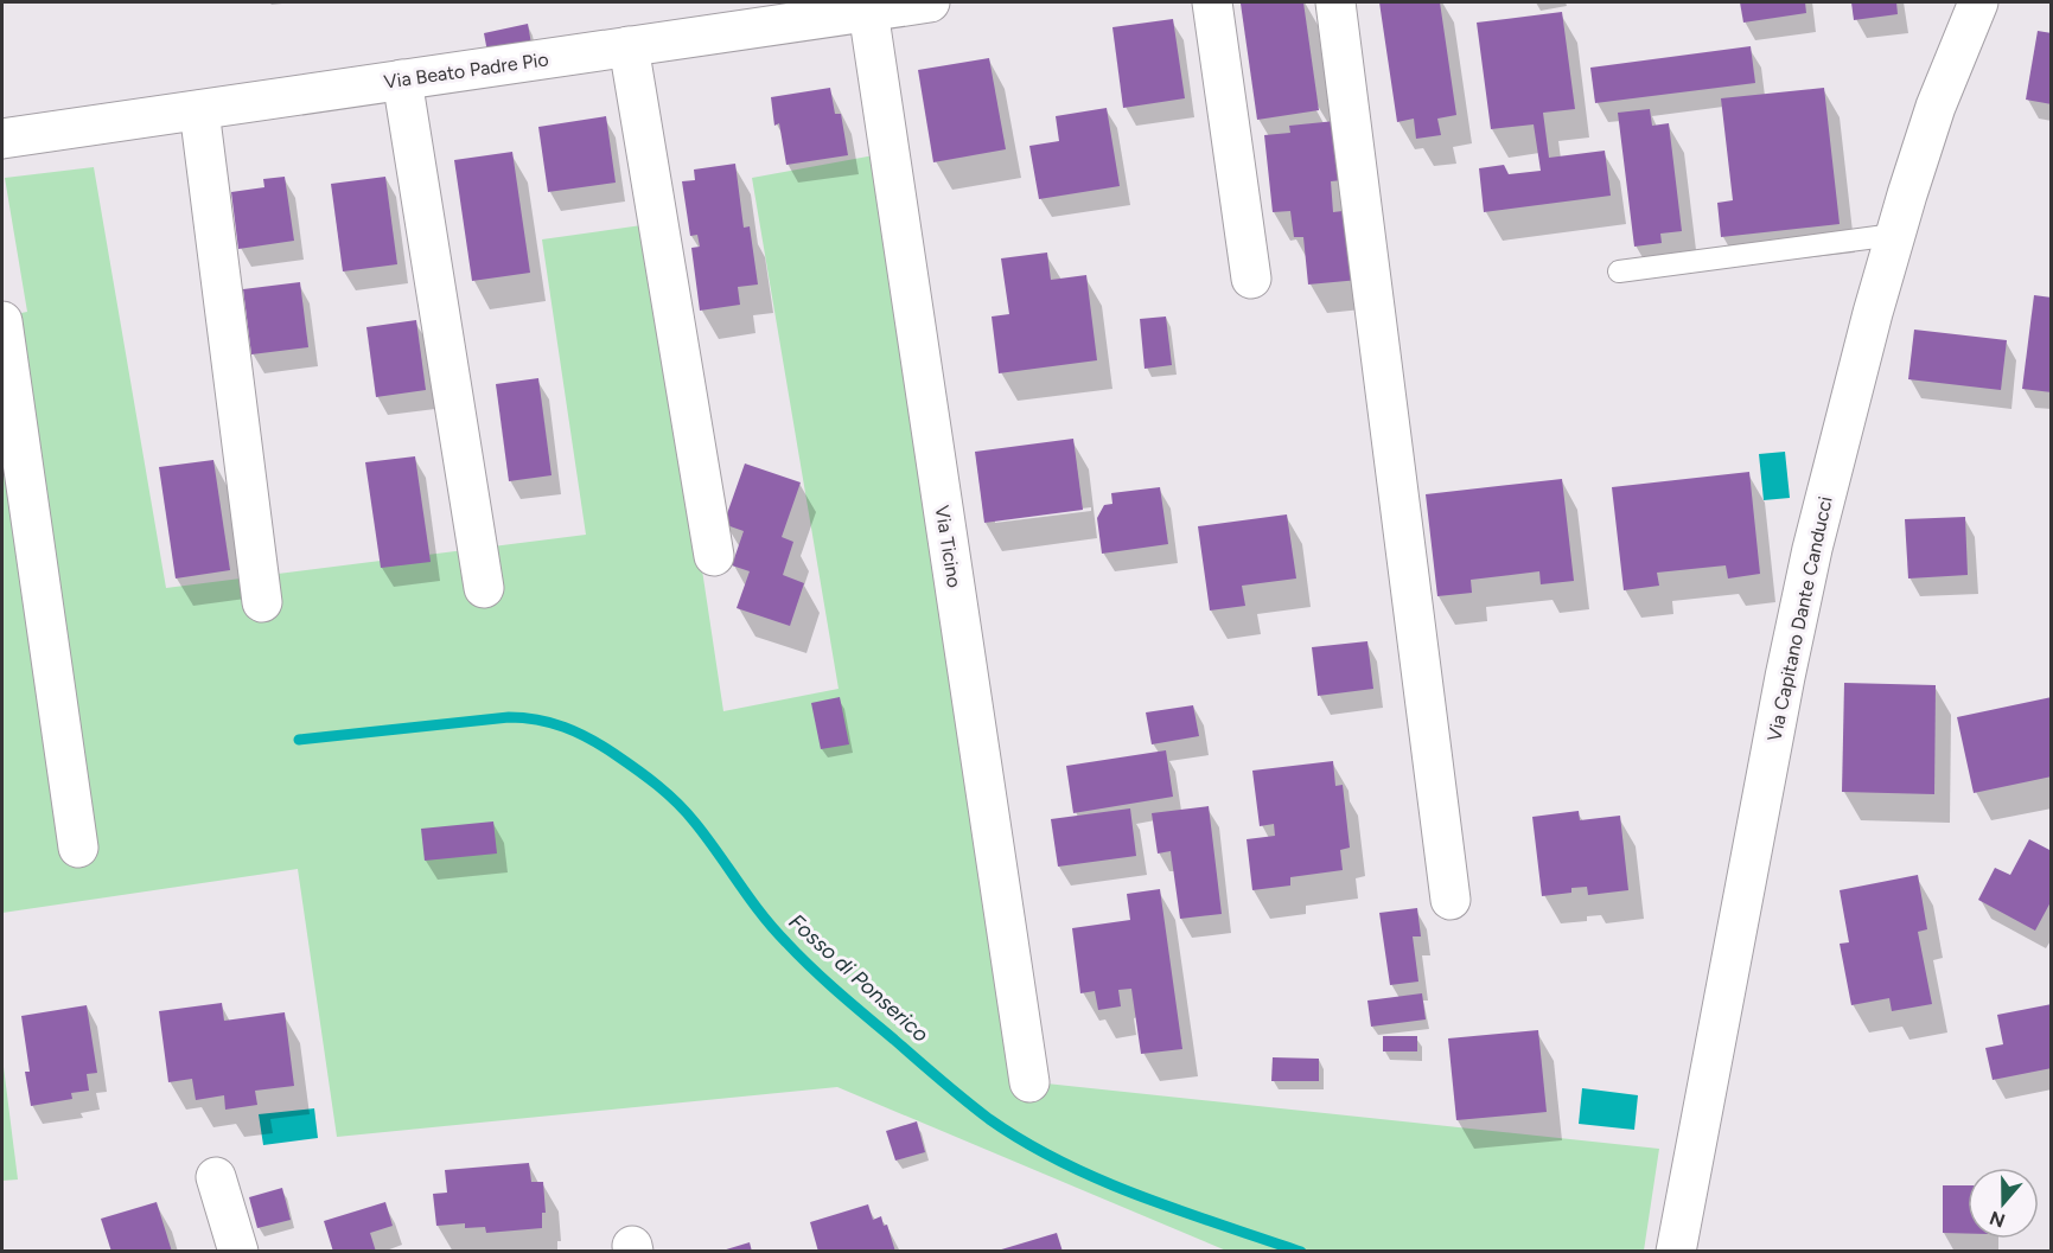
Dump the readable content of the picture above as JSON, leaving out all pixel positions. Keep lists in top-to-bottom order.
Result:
{
  "streets": {
    "street": ["Via Beato Padre Pio", "Via Ticino", "Via Capitano Dante Canducci"]
  },
  "crossings": [
    ["Via Beato Padre Pio", "Via Ticino"]
  ],
  "water": ["Fosso di Ponserico"],
  "north": "bottom"
}
